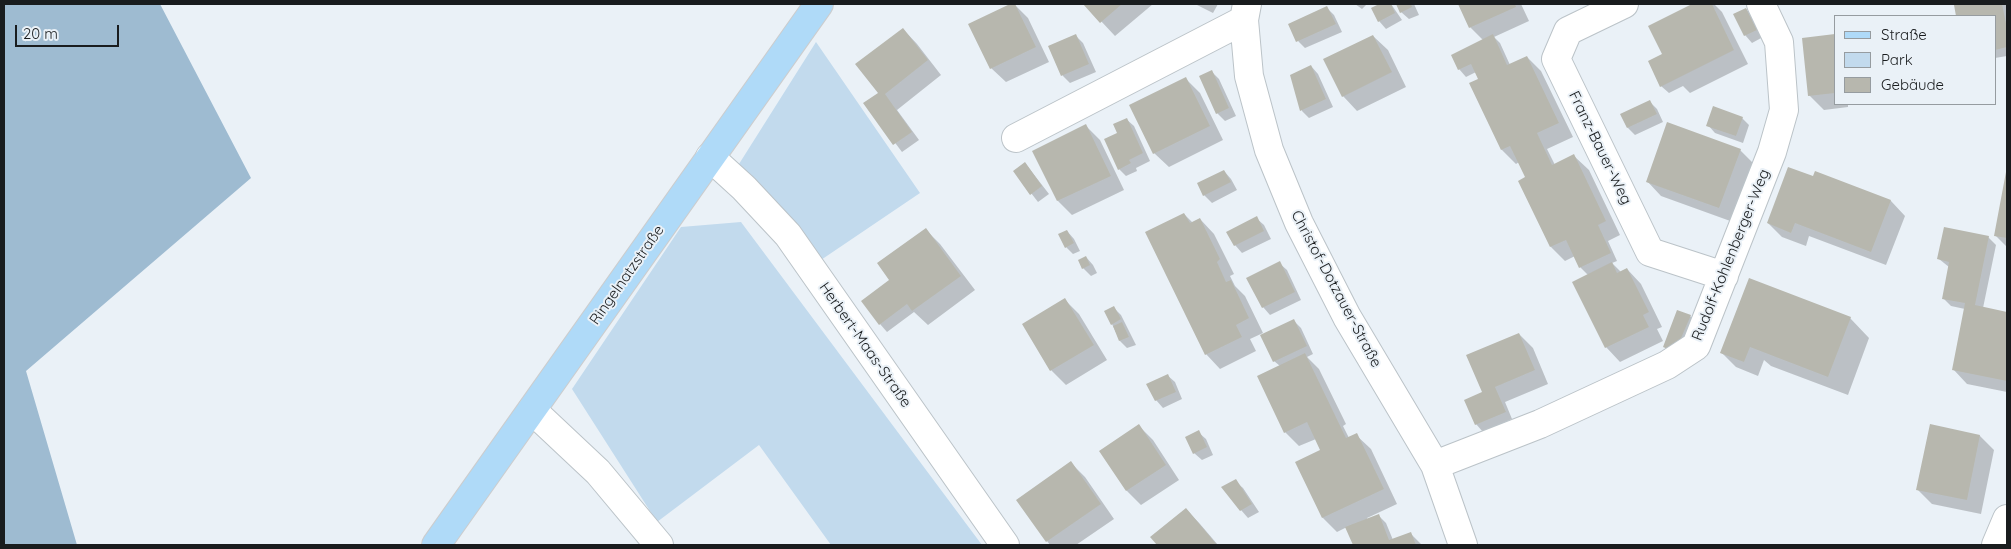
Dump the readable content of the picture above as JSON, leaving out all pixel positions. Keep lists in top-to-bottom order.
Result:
{
  "streets": {
    "main road": ["Ringelnatzstraße"],
    "street": [
      "Franz-Bauer-Weg",
      "Rudolf-Kohlenberger-Weg",
      "Christof-Dotzauer-Straße",
      "Herbert-Maas-Straße"
    ]
  },
  "crossings": [
    ["Franz-Bauer-Weg", "Rudolf-Kohlenberger-Weg"],
    ["Rudolf-Kohlenberger-Weg", "Christof-Dotzauer-Straße"],
    ["Ringelnatzstraße", "Herbert-Maas-Straße"]
  ],
  "legend": ["Straße", "Park", "Gebäude"],
  "scale_bar": "20 m"
}
